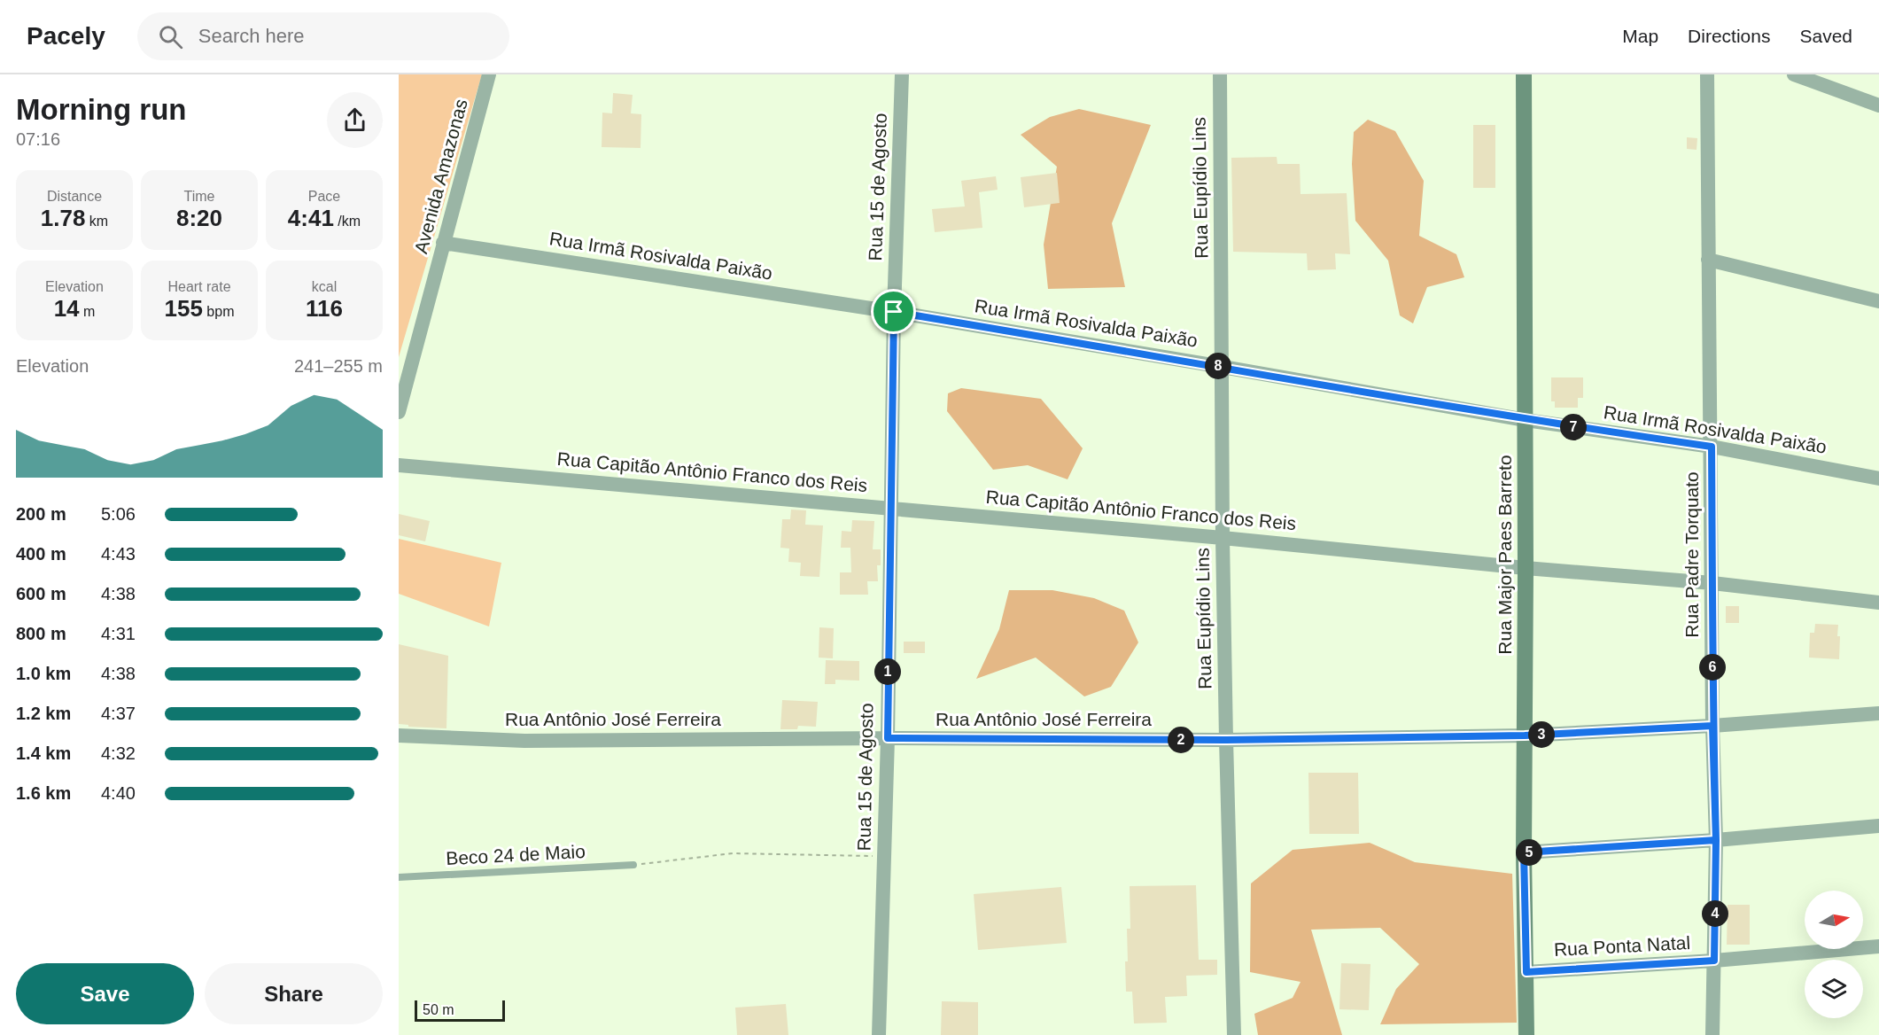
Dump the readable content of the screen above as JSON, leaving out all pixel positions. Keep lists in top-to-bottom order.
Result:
{
  "streets": {
    "street": [
      "Avenida Amazonas",
      "Rua 15 de Agosto",
      "Rua Eupídio Lins",
      "Rua Irmã Rosivalda Paixão",
      "Rua Capitão Antônio Franco dos Reis",
      "Rua Major Paes Barreto",
      "Rua Padre Torquato",
      "Rua Antônio José Ferreira",
      "Rua Ponta Natal"
    ],
    "lane": ["Beco 24 de Maio"]
  },
  "crossings": [
    ["Avenida Amazonas", "Rua Irmã Rosivalda Paixão"],
    ["Rua 15 de Agosto", "Rua Irmã Rosivalda Paixão"],
    ["Rua 15 de Agosto", "Rua Capitão Antônio Franco dos Reis"],
    ["Rua 15 de Agosto", "Rua Antônio José Ferreira"],
    ["Rua Eupídio Lins", "Rua Irmã Rosivalda Paixão"],
    ["Rua Eupídio Lins", "Rua Capitão Antônio Franco dos Reis"],
    ["Rua Eupídio Lins", "Rua Antônio José Ferreira"],
    ["Rua Irmã Rosivalda Paixão", "Rua Major Paes Barreto"],
    ["Rua Irmã Rosivalda Paixão", "Rua Padre Torquato"],
    ["Rua Capitão Antônio Franco dos Reis", "Rua Major Paes Barreto"],
    ["Rua Capitão Antônio Franco dos Reis", "Rua Padre Torquato"],
    ["Rua Major Paes Barreto", "Rua Antônio José Ferreira"],
    ["Rua Major Paes Barreto", "Rua Ponta Natal"],
    ["Rua Padre Torquato", "Rua Antônio José Ferreira"],
    ["Rua Padre Torquato", "Rua Ponta Natal"]
  ],
  "scale_bar": "50 m",
  "north": "right",
  "page": {
    "header": "Pacely",
    "search": "Search here",
    "nav": ["Map", "Directions", "Saved"],
    "heading": ["Morning run", "07:16"],
    "stats": [
      ["Distance", "1.78 km"],
      ["Time", "8:20"],
      ["Pace", "4:41 /km"],
      ["Elevation", "14 m"],
      ["Heart rate", "155 bpm"],
      ["kcal", "116"]
    ],
    "chart": ["Elevation", "241–255 m"],
    "pins": [
      "8",
      "7",
      "6",
      "1",
      "3",
      "2",
      "5",
      "4"
    ],
    "list": [
      {
        "name": "200 m",
        "note": "5:06"
      },
      {
        "name": "400 m",
        "note": "4:43"
      },
      {
        "name": "600 m",
        "note": "4:38"
      },
      {
        "name": "800 m",
        "note": "4:31"
      },
      {
        "name": "1.0 km",
        "note": "4:38"
      },
      {
        "name": "1.2 km",
        "note": "4:37"
      },
      {
        "name": "1.4 km",
        "note": "4:32"
      },
      {
        "name": "1.6 km",
        "note": "4:40"
      }
    ],
    "buttons": ["Save", "Share"],
    "scale": "50 m"
  }
}
